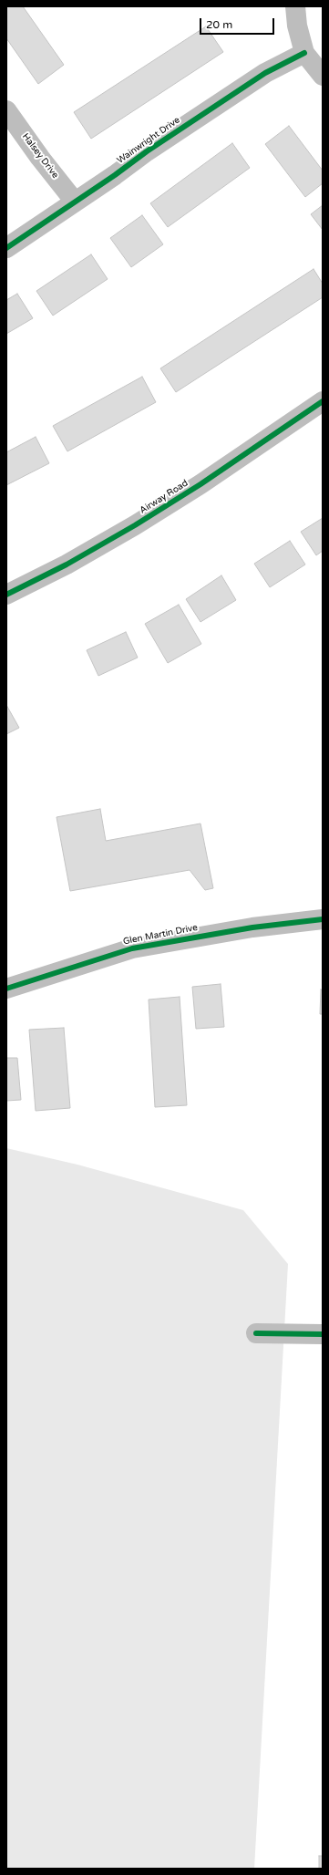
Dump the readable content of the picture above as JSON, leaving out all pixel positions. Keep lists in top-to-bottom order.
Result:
{
  "streets": {
    "street": [
      "Wainwright Drive",
      "Halsey Drive",
      "Airway Road",
      "Glen Martin Drive"
    ]
  },
  "crossings": [
    ["Wainwright Drive", "Halsey Drive"]
  ],
  "scale_bar": "20 m"
}
